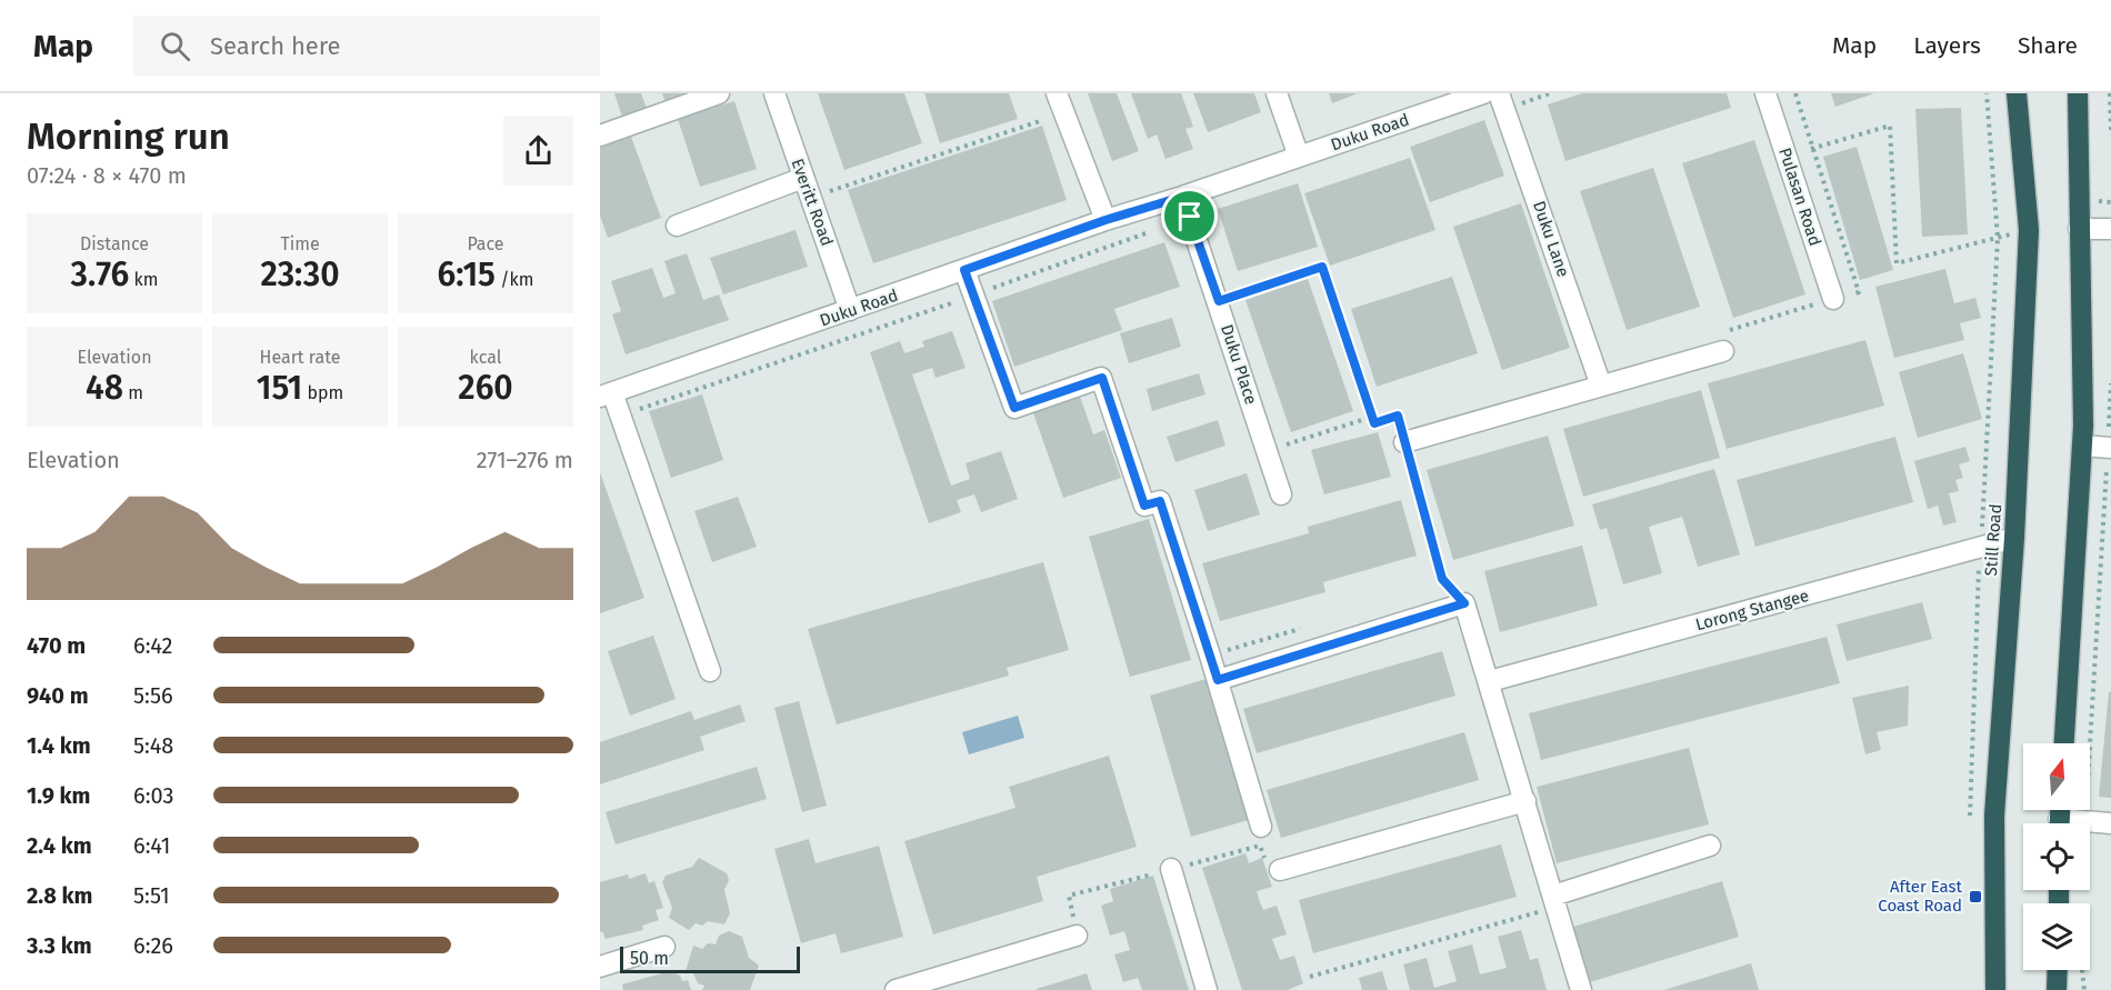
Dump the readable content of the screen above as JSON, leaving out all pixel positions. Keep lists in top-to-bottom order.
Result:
{
  "streets": {
    "highway": ["Still Road"],
    "street": [
      "Duku Road",
      "Pulasan Road",
      "Everitt Road",
      "Duku Lane",
      "Duku Place",
      "Lorong Stangee"
    ]
  },
  "crossings": [
    ["Duku Road", "Everitt Road"],
    ["Duku Road", "Duku Place"],
    ["Still Road", "Lorong Stangee"]
  ],
  "places": {
    "transit": ["After East Coast Road"]
  },
  "scale_bar": "50 m",
  "north": "top",
  "page": {
    "header": "Map",
    "search": "Search here",
    "nav": ["Map", "Layers", "Share"],
    "heading": ["Morning run", "07:24 · 8 × 470 m"],
    "stats": [
      ["Distance", "3.76 km"],
      ["Time", "23:30"],
      ["Pace", "6:15 /km"],
      ["Elevation", "48 m"],
      ["Heart rate", "151 bpm"],
      ["kcal", "260"]
    ],
    "chart": ["Elevation", "271–276 m"],
    "list": [
      {
        "name": "470 m",
        "note": "6:42"
      },
      {
        "name": "940 m",
        "note": "5:56"
      },
      {
        "name": "1.4 km",
        "note": "5:48"
      },
      {
        "name": "1.9 km",
        "note": "6:03"
      },
      {
        "name": "2.4 km",
        "note": "6:41"
      },
      {
        "name": "2.8 km",
        "note": "5:51"
      },
      {
        "name": "3.3 km",
        "note": "6:26"
      }
    ],
    "scale": "50 m"
  }
}
